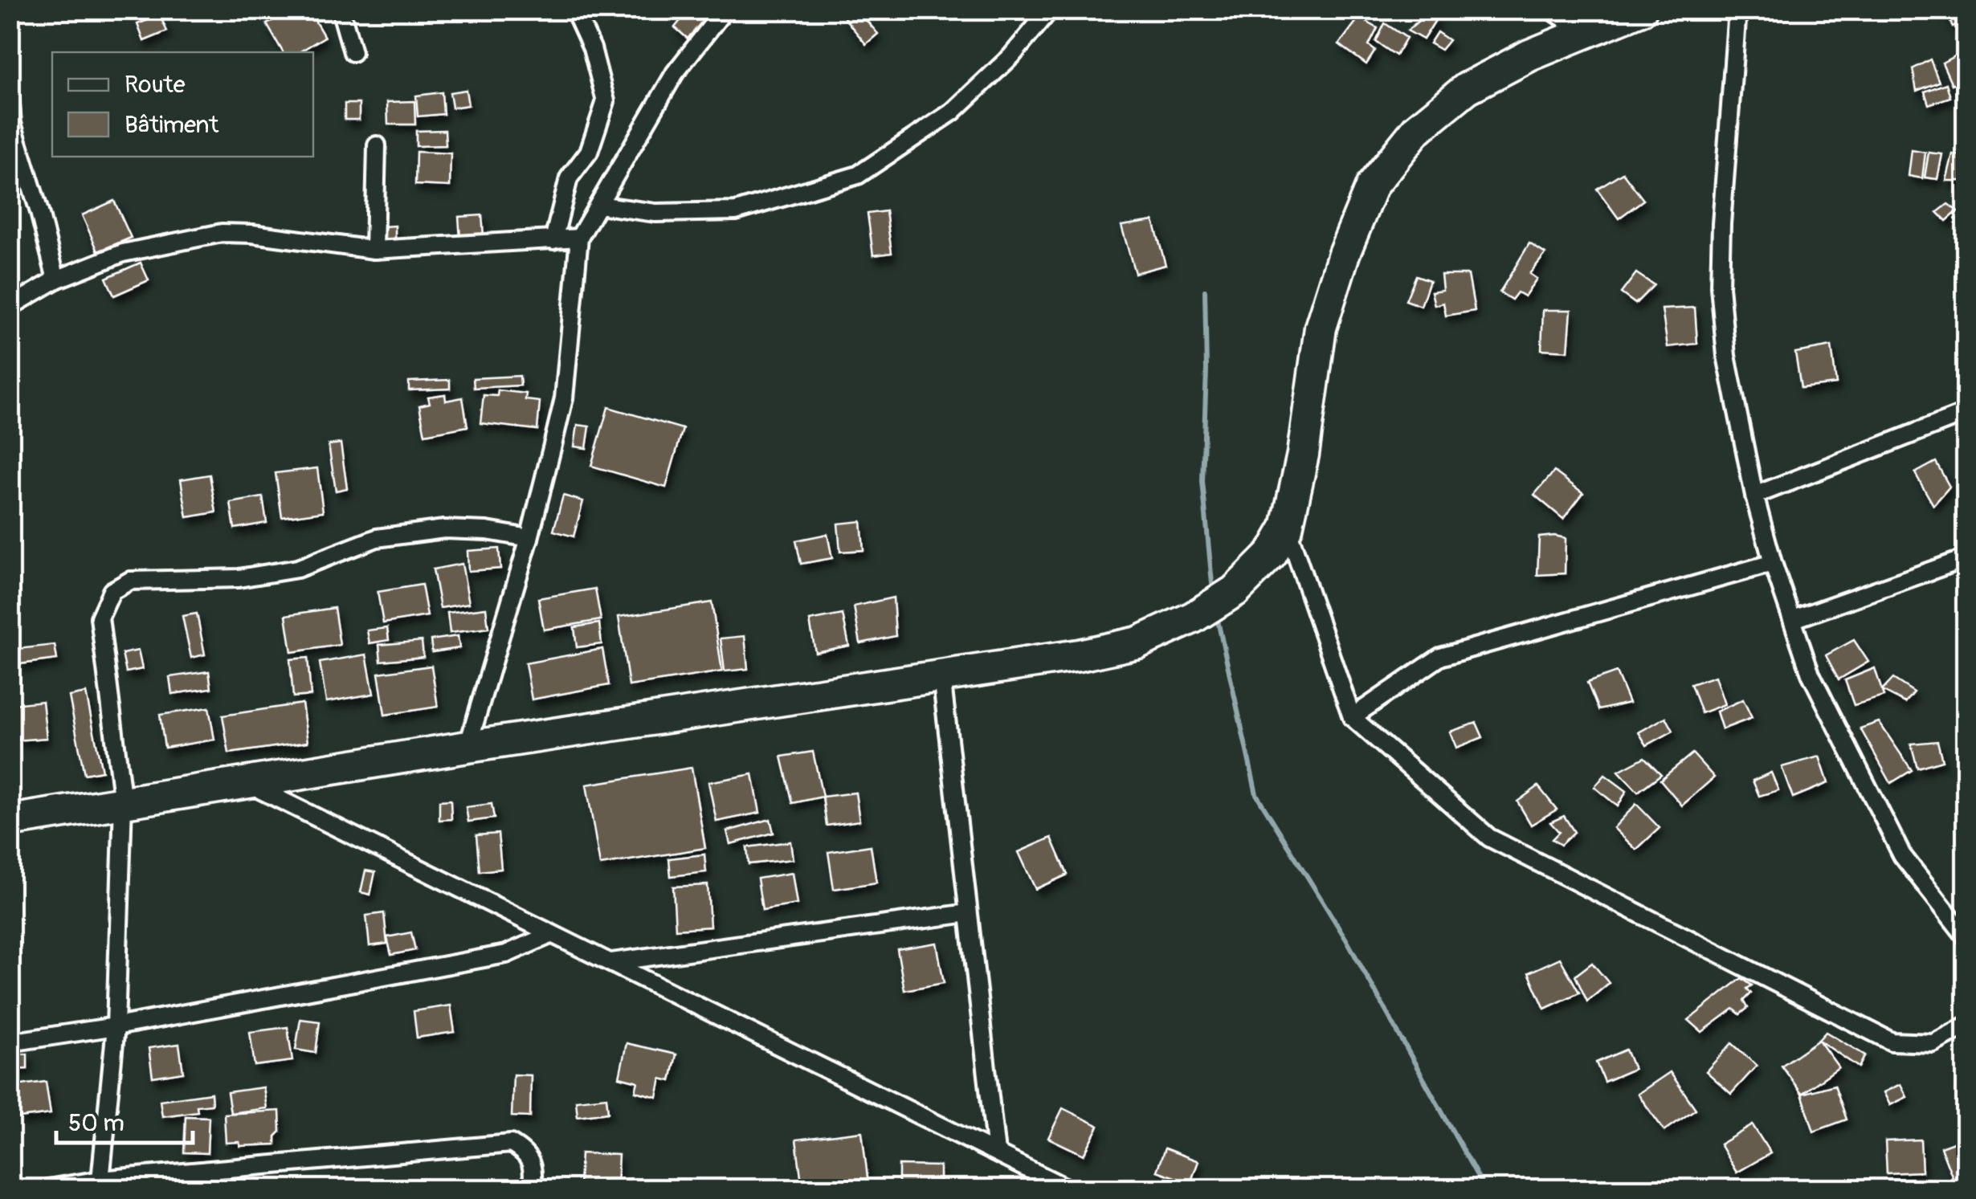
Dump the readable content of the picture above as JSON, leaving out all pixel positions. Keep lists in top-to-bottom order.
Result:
{
  "legend": ["Route", "Bâtiment"],
  "scale_bar": "50 m"
}
